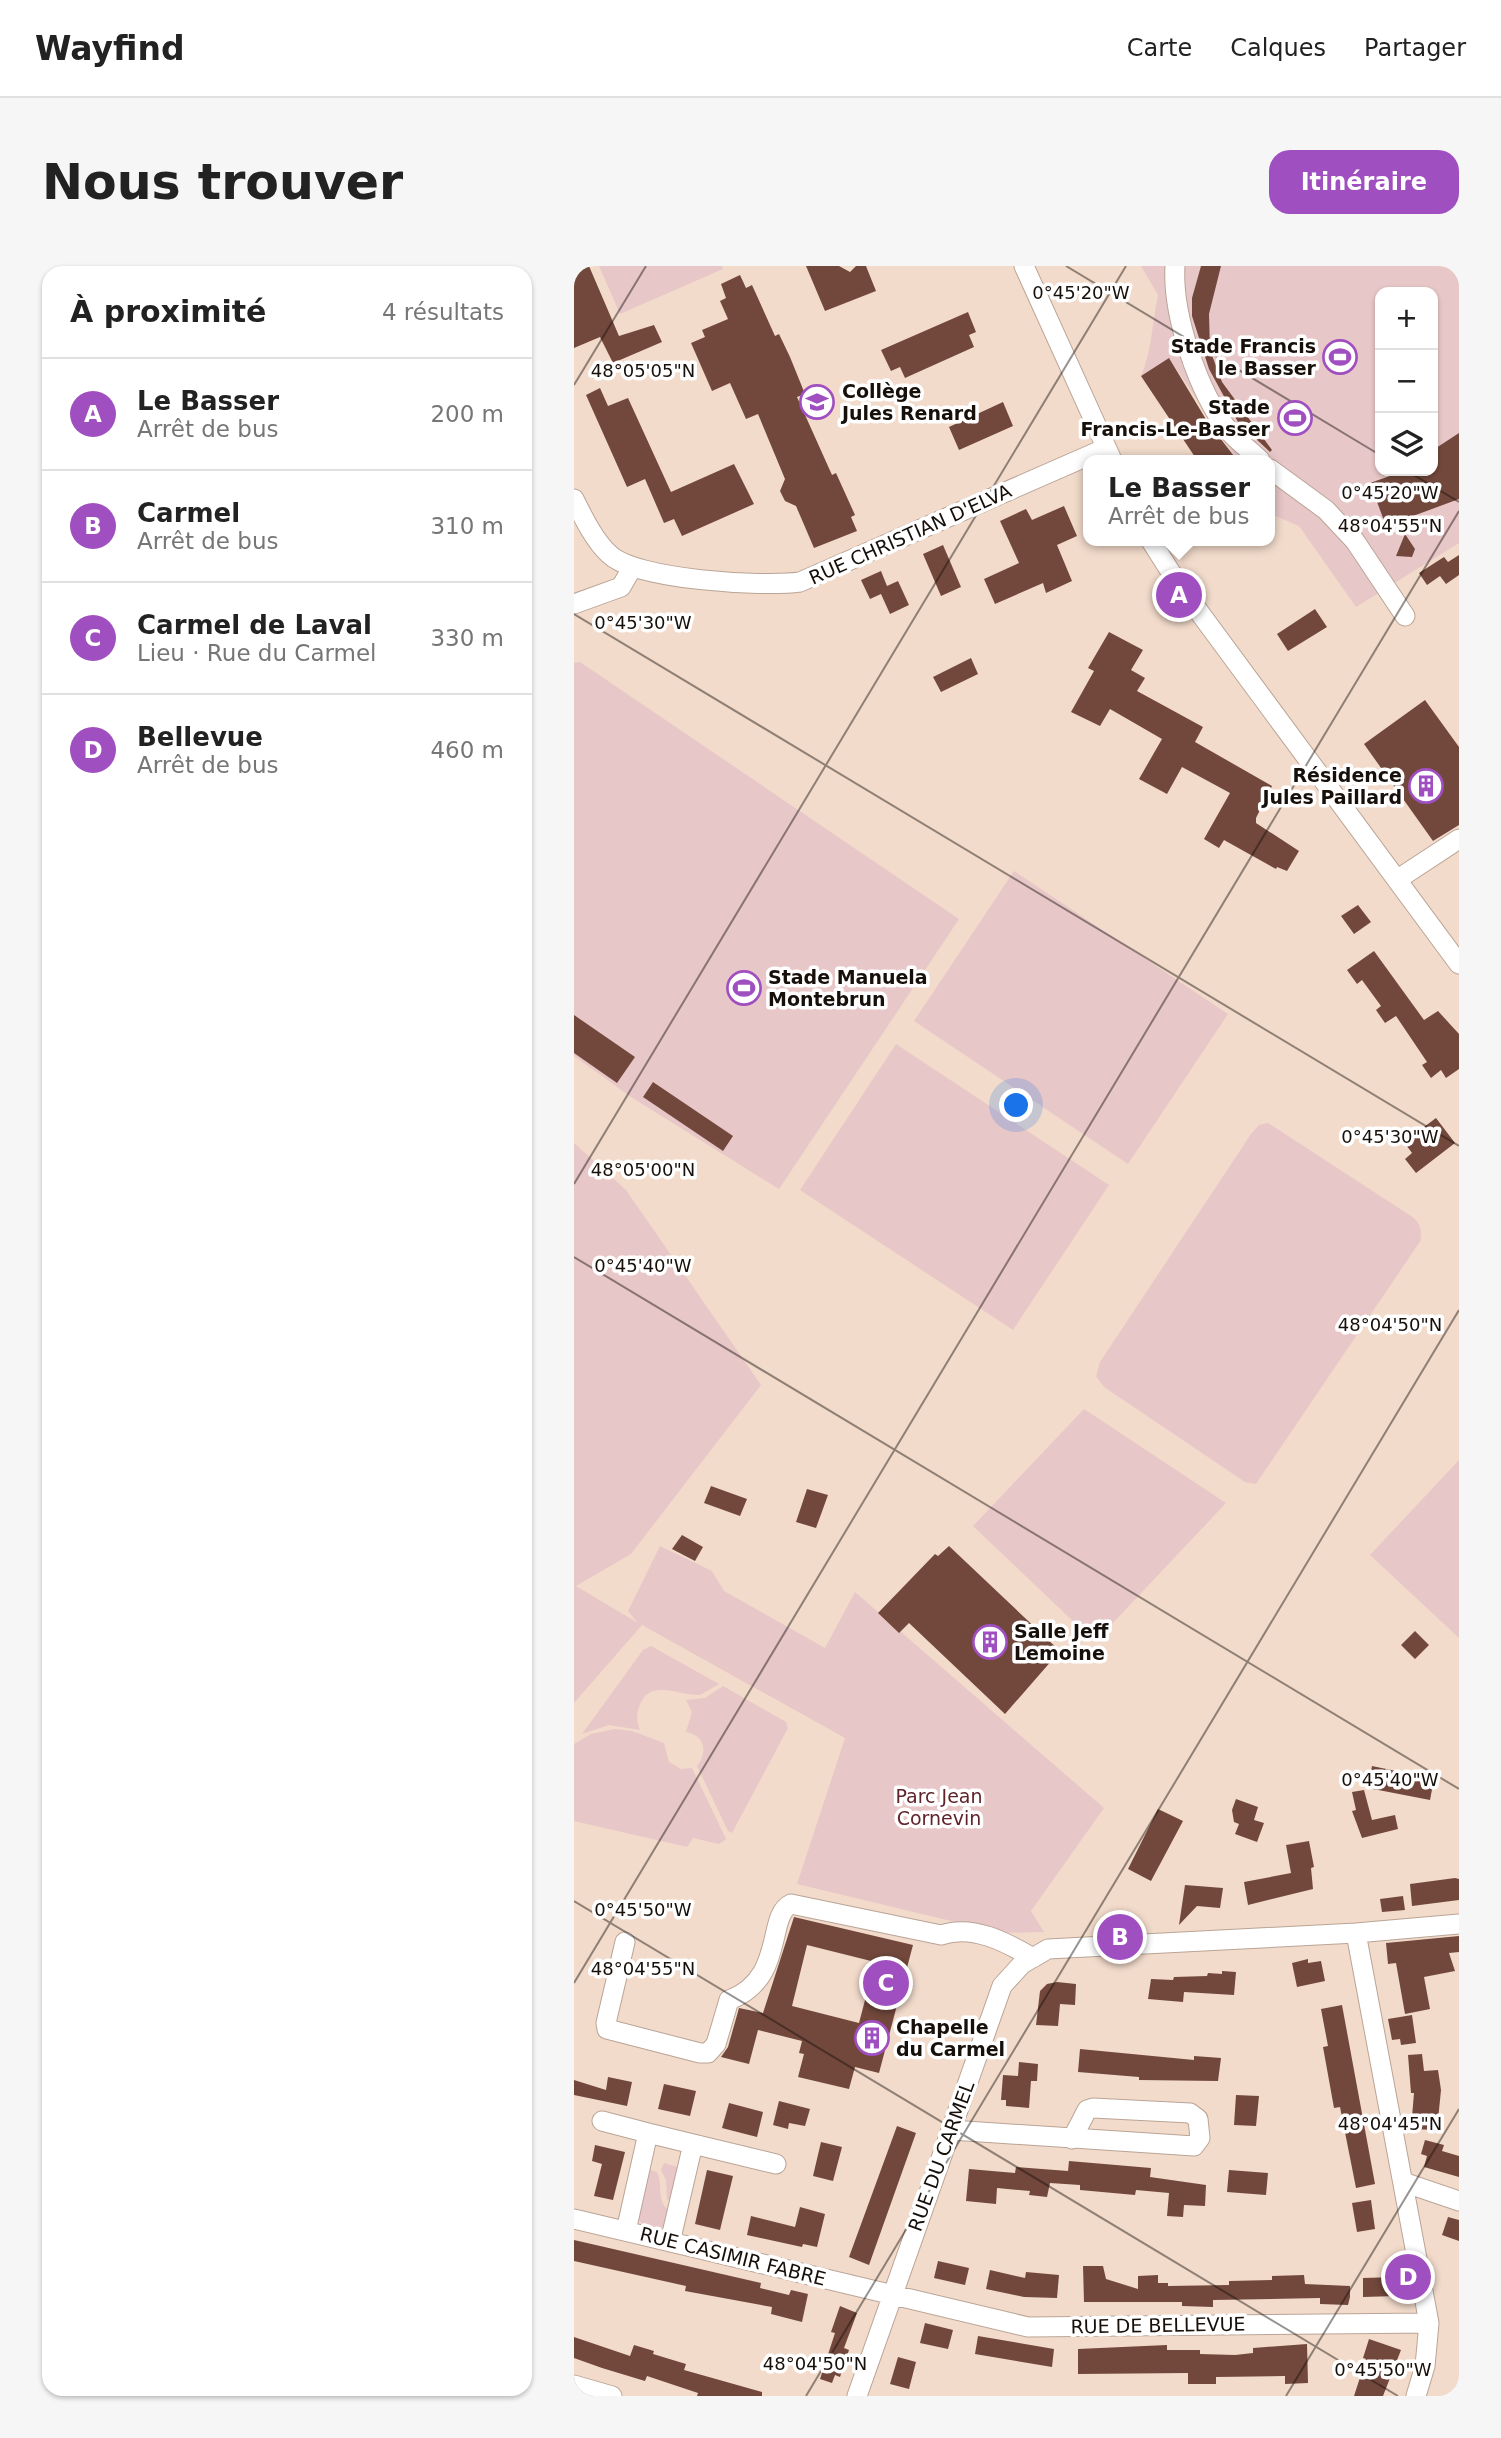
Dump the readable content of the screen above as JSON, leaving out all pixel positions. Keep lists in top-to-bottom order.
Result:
{
  "streets": {
    "street": [
      "RUE CHRISTIAN D'ELVA",
      "RUE DU CARMEL",
      "RUE CASIMIR FABRE",
      "RUE DE BELLEVUE"
    ]
  },
  "crossings": [
    ["RUE DU CARMEL", "RUE CASIMIR FABRE"],
    ["RUE DU CARMEL", "RUE DE BELLEVUE"],
    ["RUE CASIMIR FABRE", "RUE DE BELLEVUE"]
  ],
  "parks": ["Parc Jean Cornevin"],
  "places": {
    "sports": ["Stade Francis le Basser", "Stade Francis-Le-Basser", "Stade Manuela Montebrun"],
    "school or university": ["Collège Jules Renard"],
    "building": ["Résidence Jules Paillard", "Salle Jeff Lemoine", "Chapelle du Carmel"]
  },
  "page": {
    "header": "Wayfind",
    "nav": ["Carte", "Calques", "Partager"],
    "buttons": "Itinéraire",
    "title": "Nous trouver",
    "heading": ["À proximité", "4 résultats"],
    "map_buttons": ["+", "−"],
    "list": [
      {
        "mark": "A",
        "name": "Le Basser",
        "note": "Arrêt de bus",
        "value": "200 m"
      },
      {
        "mark": "B",
        "name": "Carmel",
        "note": "Arrêt de bus",
        "value": "310 m"
      },
      {
        "mark": "C",
        "name": "Carmel de Laval",
        "note": "Lieu · Rue du Carmel",
        "value": "330 m"
      },
      {
        "mark": "D",
        "name": "Bellevue",
        "note": "Arrêt de bus",
        "value": "460 m"
      }
    ],
    "popup": ["Le Basser", "Arrêt de bus"],
    "pins": [
      "A",
      "B",
      "C",
      "D"
    ]
  },
  "coordinates": [
    "0°45'20\"W",
    "48°05'05\"N",
    "48°04'55\"N",
    "0°45'30\"W",
    "48°05'00\"N",
    "0°45'40\"W",
    "48°04'50\"N",
    "0°45'50\"W",
    "48°04'45\"N"
  ]
}
